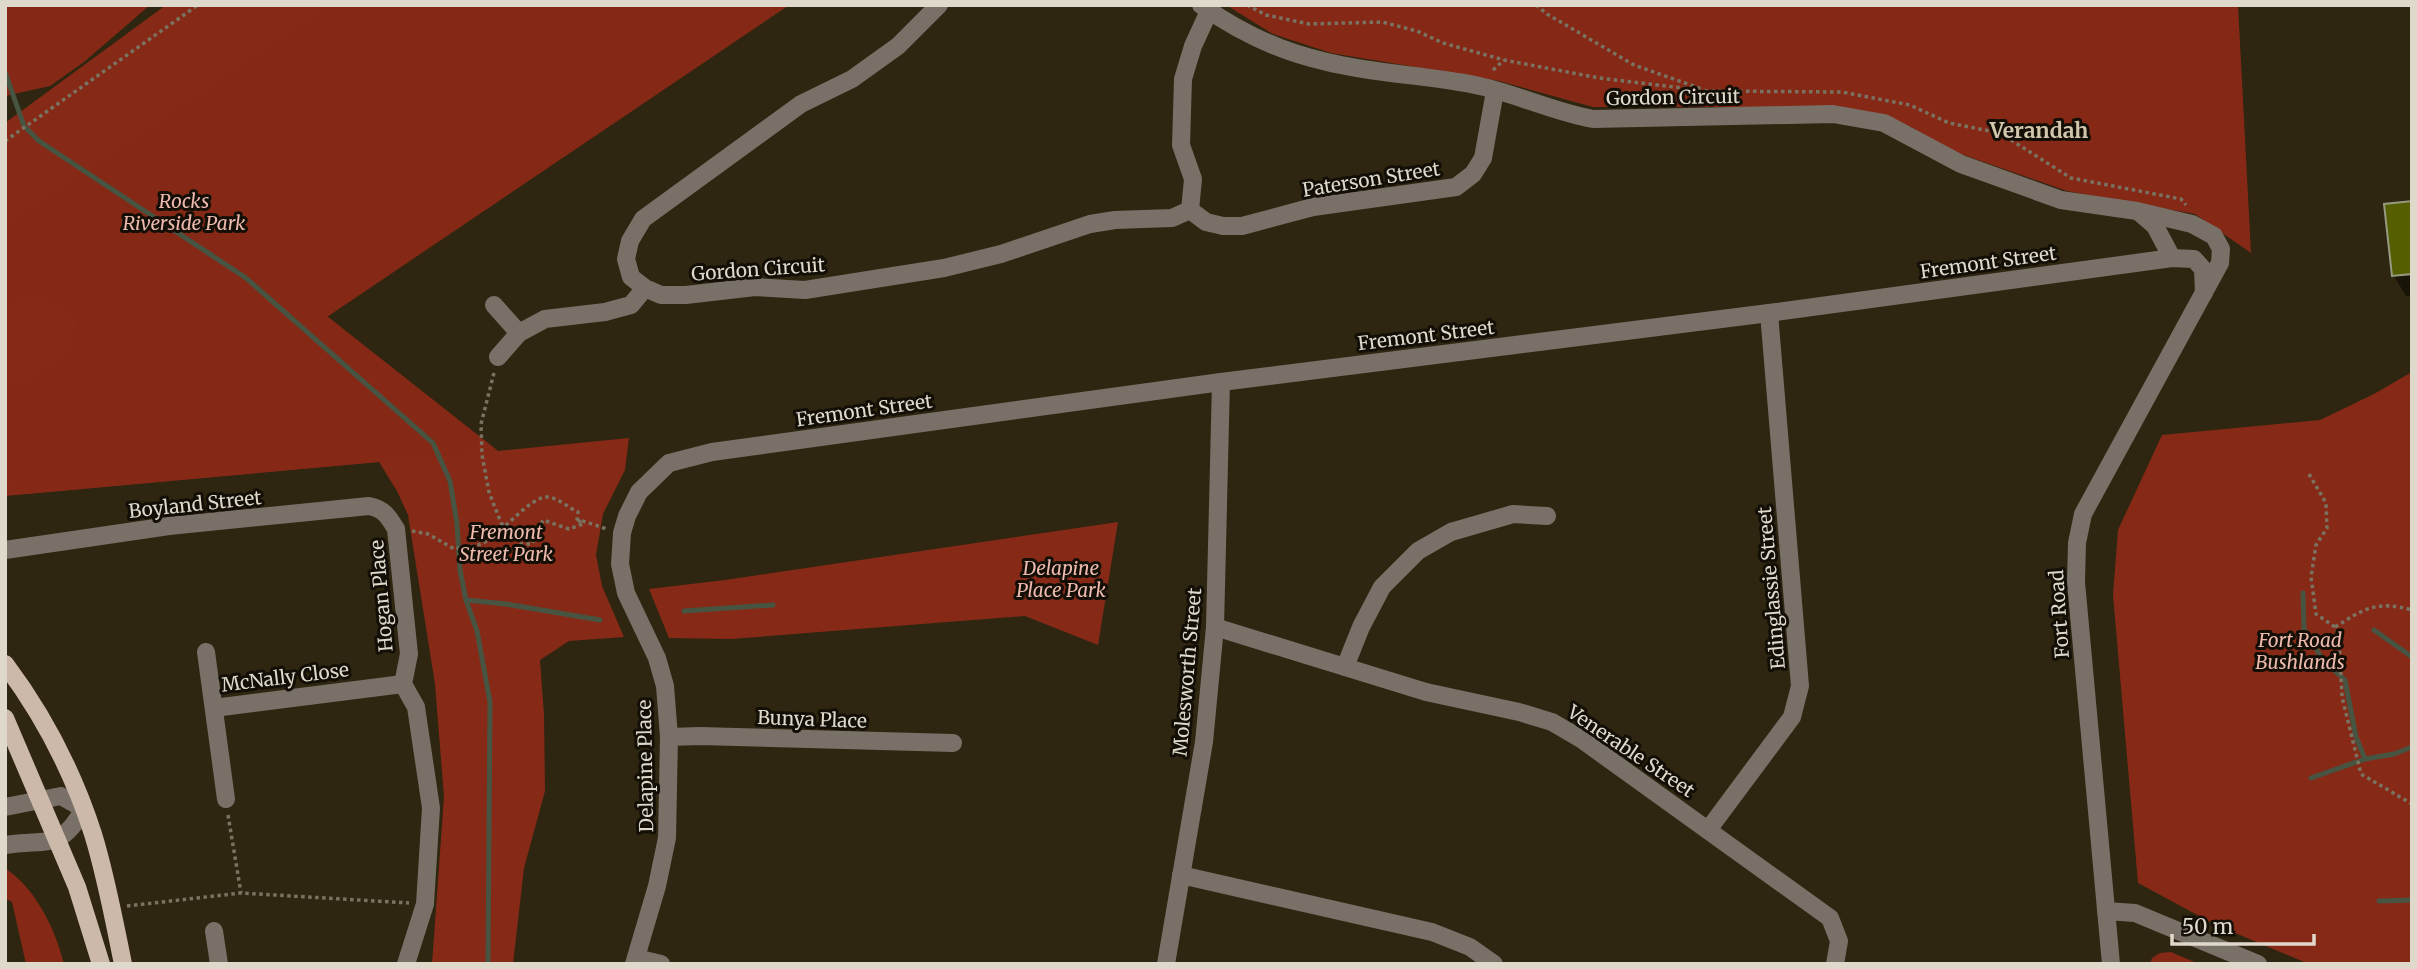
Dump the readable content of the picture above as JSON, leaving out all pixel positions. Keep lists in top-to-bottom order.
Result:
{
  "streets": {
    "street": [
      "Gordon Circuit",
      "Paterson Street",
      "Fremont Street",
      "Boyland Street",
      "Edinglassie Street",
      "Hogan Place",
      "Fort Road",
      "Molesworth Street",
      "McNally Close",
      "Bunya Place",
      "Venerable Street",
      "Delapine Place"
    ]
  },
  "crossings": [
    ["Gordon Circuit", "Paterson Street"],
    ["Gordon Circuit", "Fremont Street"],
    ["Gordon Circuit", "Fort Road"],
    ["Fremont Street", "Edinglassie Street"],
    ["Fremont Street", "Fort Road"],
    ["Fremont Street", "Molesworth Street"],
    ["Fremont Street", "Delapine Place"],
    ["Boyland Street", "Hogan Place"],
    ["Edinglassie Street", "Venerable Street"],
    ["Hogan Place", "McNally Close"],
    ["Molesworth Street", "Venerable Street"],
    ["Bunya Place", "Delapine Place"]
  ],
  "districts": ["Verandah"],
  "parks": [
    "Rocks Riverside Park",
    "Fremont Street Park",
    "Delapine Place Park",
    "Fort Road Bushlands"
  ],
  "scale_bar": "50 m"
}
